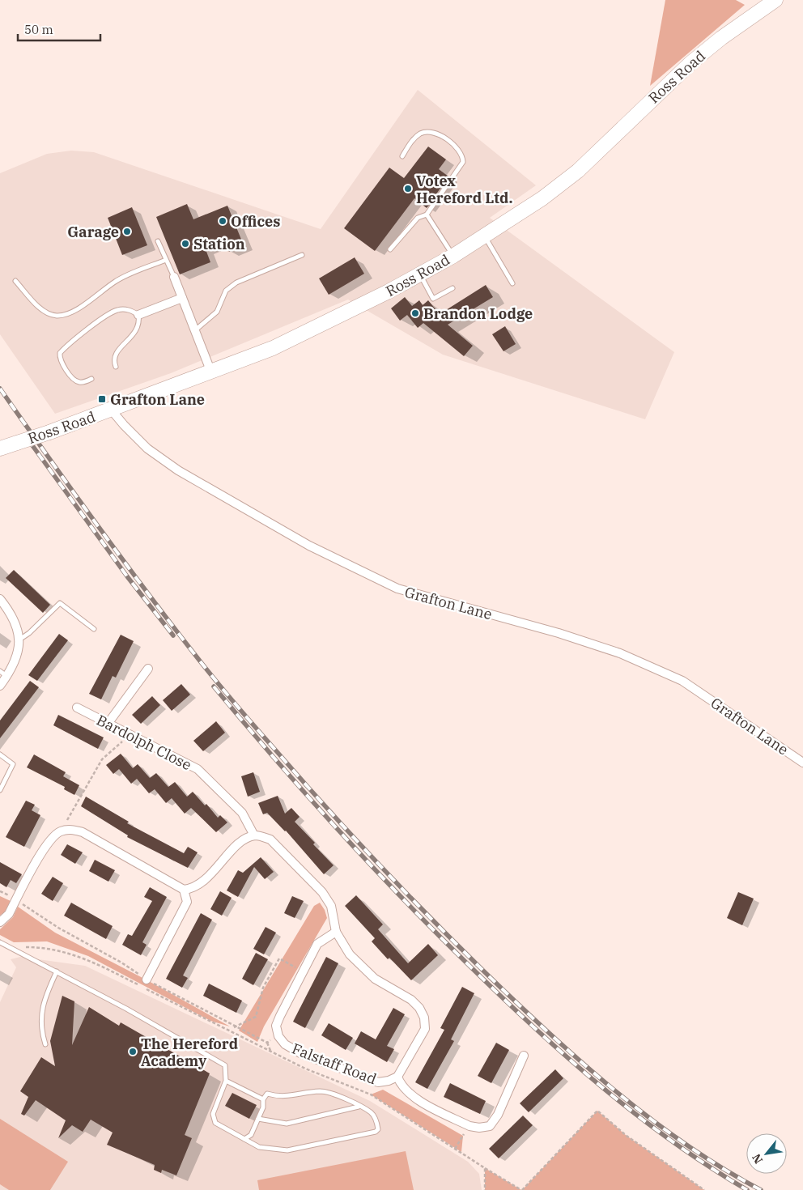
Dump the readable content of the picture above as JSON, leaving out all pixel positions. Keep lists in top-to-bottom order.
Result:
{
  "streets": {
    "highway": ["Ross Road"],
    "street": ["Grafton Lane", "Bardolph Close", "Falstaff Road"]
  },
  "crossings": [
    ["Ross Road", "Grafton Lane"]
  ],
  "places": {
    "other": [
      "Votex Hereford Ltd.",
      "Offices",
      "Garage",
      "Station",
      "Brandon Lodge",
      "The Hereford Academy"
    ],
    "transit": ["Grafton Lane"]
  },
  "scale_bar": "50 m",
  "north": "bottom left"
}
